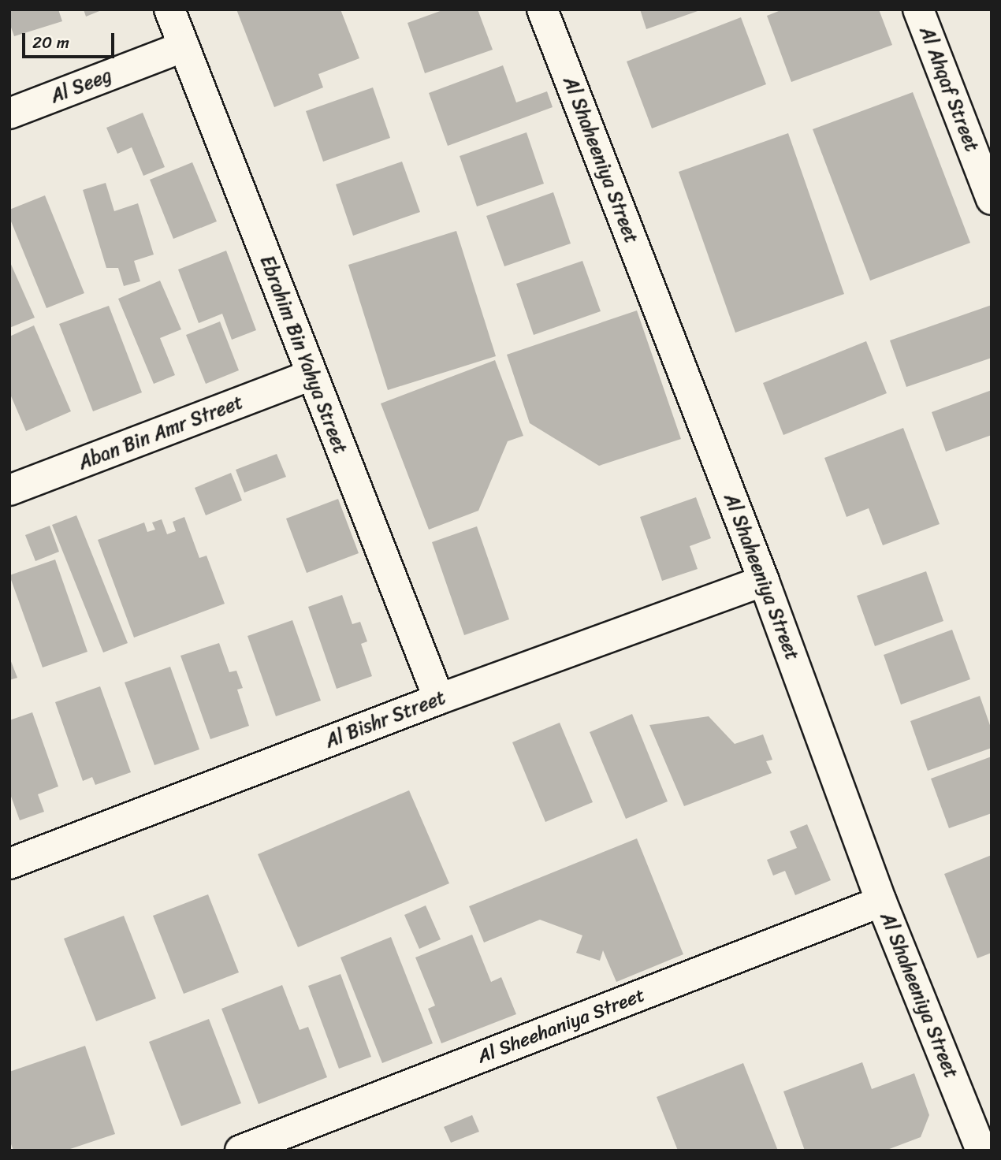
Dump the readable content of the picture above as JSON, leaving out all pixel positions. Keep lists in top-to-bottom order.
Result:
{
  "streets": {
    "street": [
      "Al Seeg",
      "Al Ahqaf Street",
      "Al Shaheeniya Street",
      "Ebrahim Bin Yahya Street",
      "Aban Bin Amr Street",
      "Al Bishr Street",
      "Al Sheehaniya Street"
    ]
  },
  "crossings": [
    ["Al Seeg", "Ebrahim Bin Yahya Street"],
    ["Al Shaheeniya Street", "Al Bishr Street"],
    ["Al Shaheeniya Street", "Al Sheehaniya Street"],
    ["Ebrahim Bin Yahya Street", "Aban Bin Amr Street"],
    ["Ebrahim Bin Yahya Street", "Al Bishr Street"]
  ],
  "scale_bar": "20 m"
}
